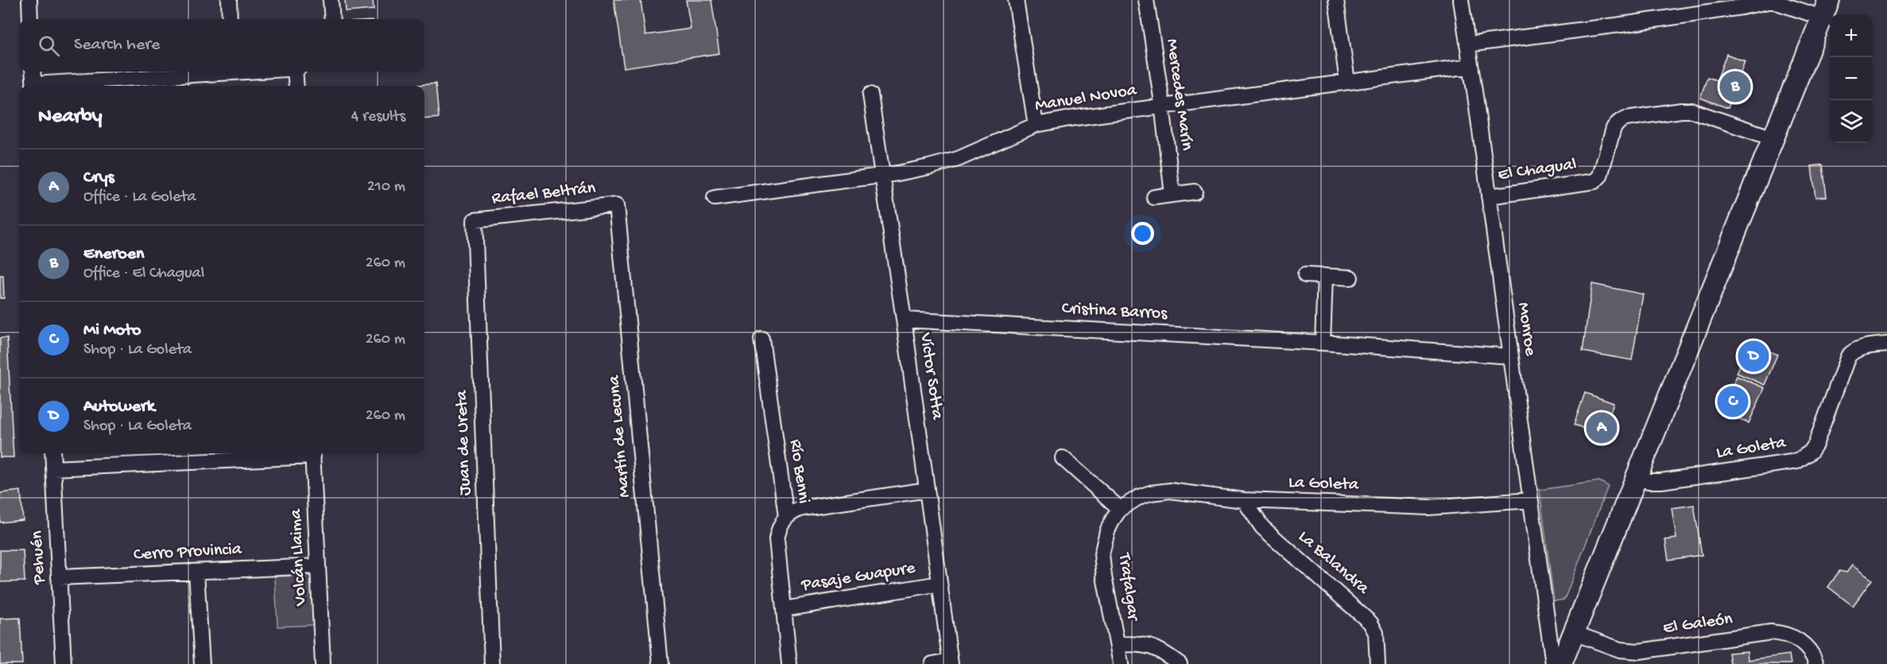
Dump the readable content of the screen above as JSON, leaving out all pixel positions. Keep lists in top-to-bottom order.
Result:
{
  "streets": {
    "street": [
      "Mercedes Marín",
      "Manuel Novoa",
      "El Chagual",
      "Rafael Beltrán",
      "Cristina Barros",
      "Monroe",
      "Víctor Sotta",
      "Martín de Lecuna",
      "Juan de Ureta",
      "La Goleta",
      "Río Benni",
      "Cerro Provincia",
      "Pehuén",
      "Volcán Llaima",
      "La Balandra",
      "Pasaje Guapure",
      "Trafalgar",
      "El Galeón"
    ]
  },
  "crossings": [
    ["Mercedes Marín", "Manuel Novoa"],
    ["Manuel Novoa", "Monroe"],
    ["Manuel Novoa", "Víctor Sotta"],
    ["El Chagual", "Monroe"],
    ["Rafael Beltrán", "Martín de Lecuna"],
    ["Rafael Beltrán", "Juan de Ureta"],
    ["Cristina Barros", "Monroe"],
    ["Cristina Barros", "Víctor Sotta"],
    ["Monroe", "La Goleta"],
    ["Víctor Sotta", "Pasaje Guapure"],
    ["La Goleta", "La Balandra"],
    ["La Goleta", "Trafalgar"],
    ["Río Benni", "Pasaje Guapure"],
    ["Cerro Provincia", "Pehuén"],
    ["Cerro Provincia", "Volcán Llaima"]
  ],
  "page": {
    "map_buttons": ["+", "−"],
    "search": "Search here",
    "pins": [
      "B",
      "D",
      "C",
      "A"
    ],
    "heading": ["Nearby", "4 results"],
    "list": [
      {
        "mark": "A",
        "name": "Crys",
        "note": "Office · La Goleta",
        "value": "210 m"
      },
      {
        "mark": "B",
        "name": "Eneroen",
        "note": "Office · El Chagual",
        "value": "260 m"
      },
      {
        "mark": "C",
        "name": "Mi Moto",
        "note": "Shop · La Goleta",
        "value": "260 m"
      },
      {
        "mark": "D",
        "name": "Autowerk",
        "note": "Shop · La Goleta",
        "value": "260 m"
      }
    ]
  }
}
